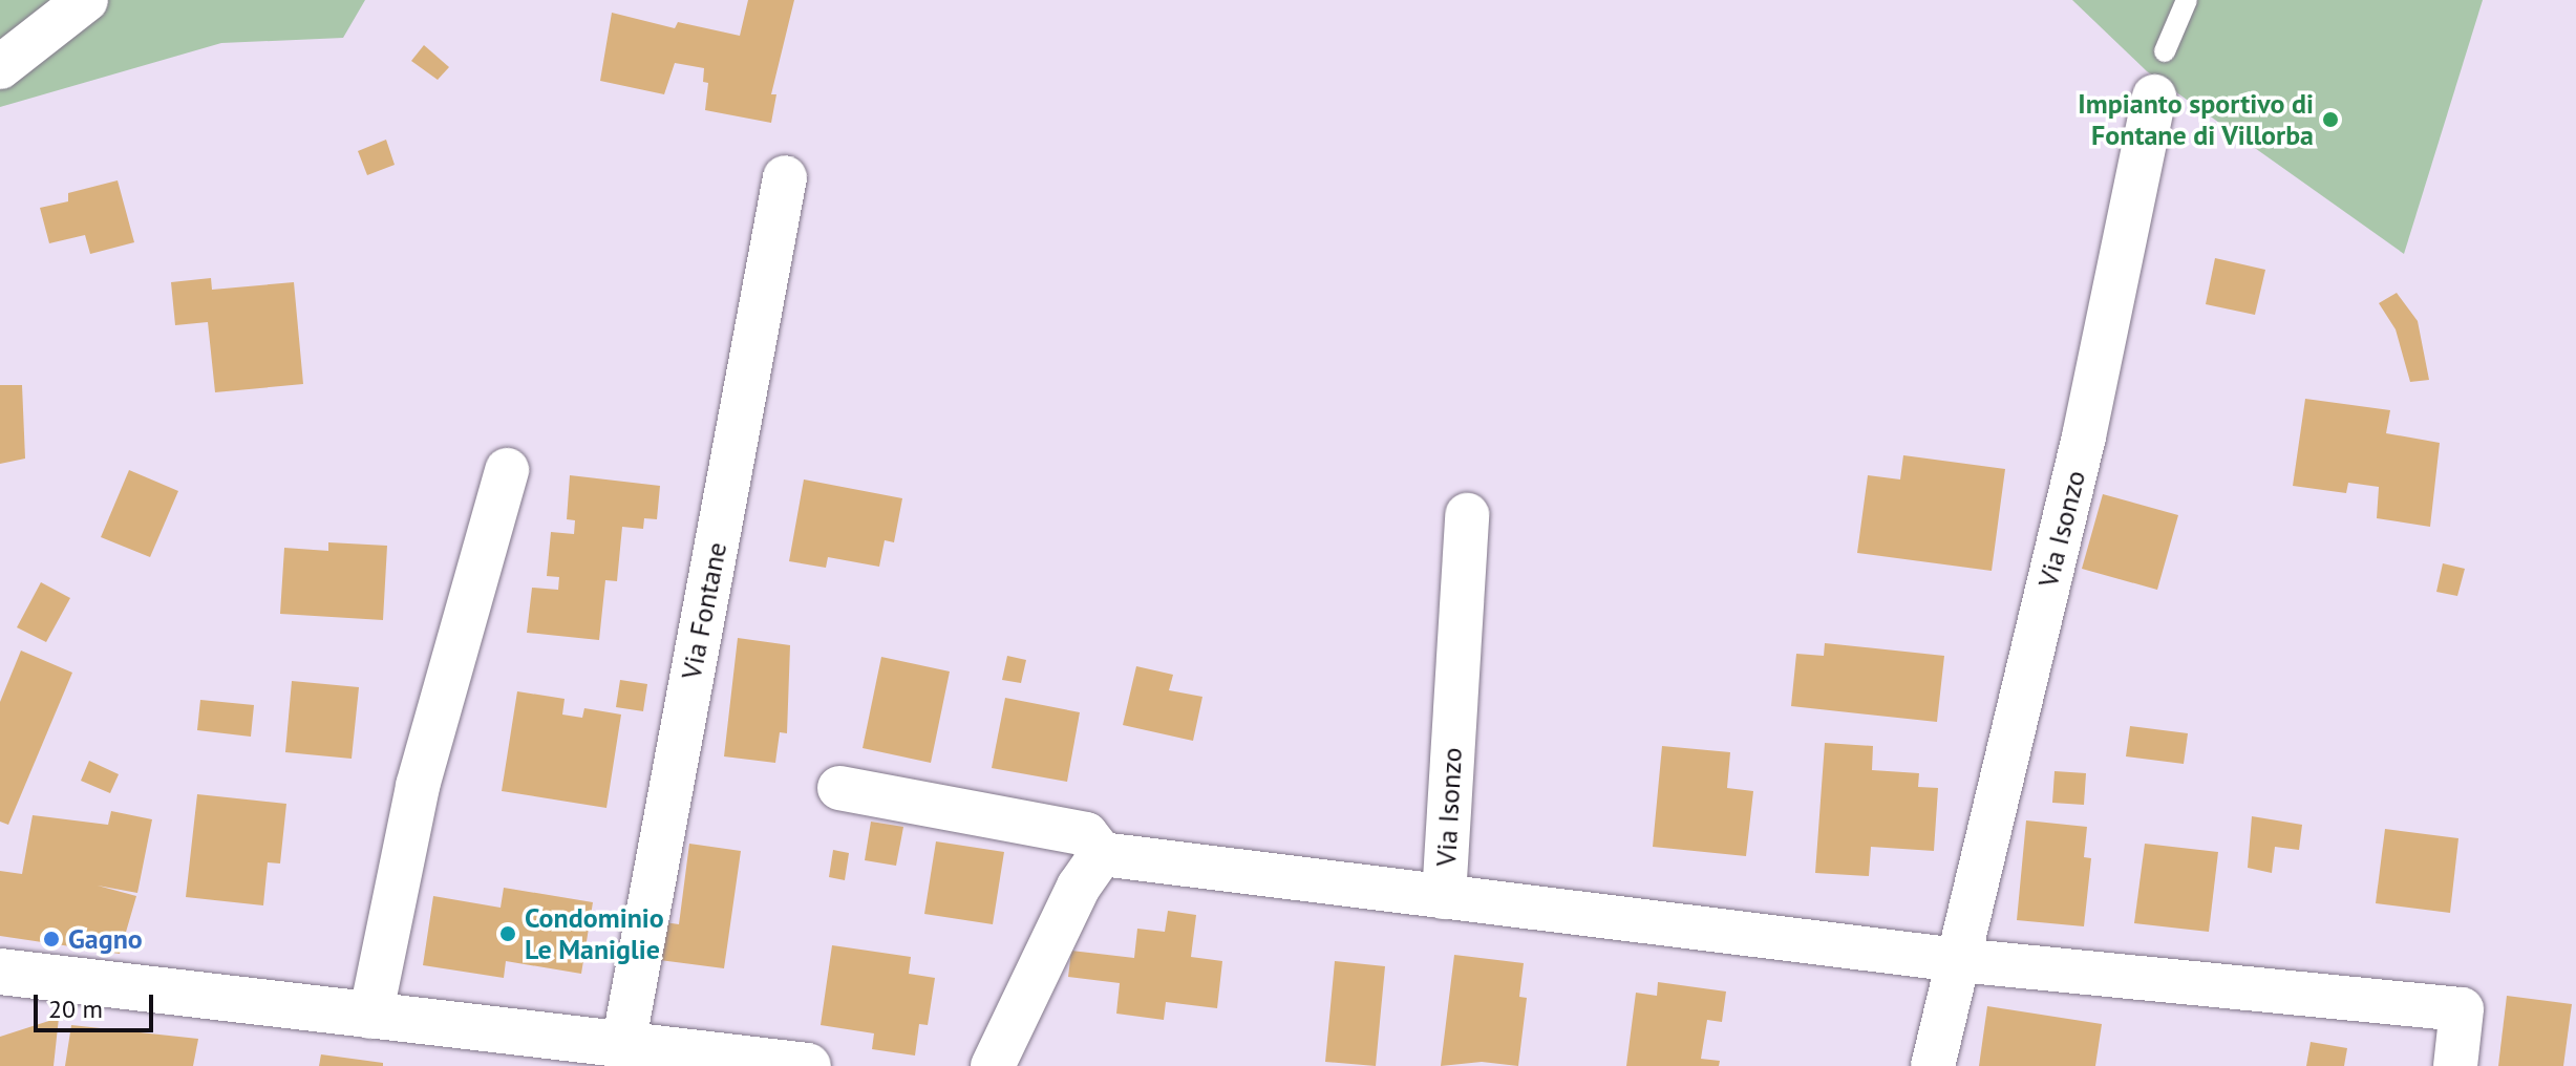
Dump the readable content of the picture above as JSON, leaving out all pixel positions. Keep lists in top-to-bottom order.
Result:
{
  "streets": {
    "street": ["Via Isonzo", "Via Fontane"]
  },
  "places": ["Impianto sportivo di Fontane di Villorba", "Condominio Le Maniglie", "Gagno"],
  "scale_bar": "20 m"
}
